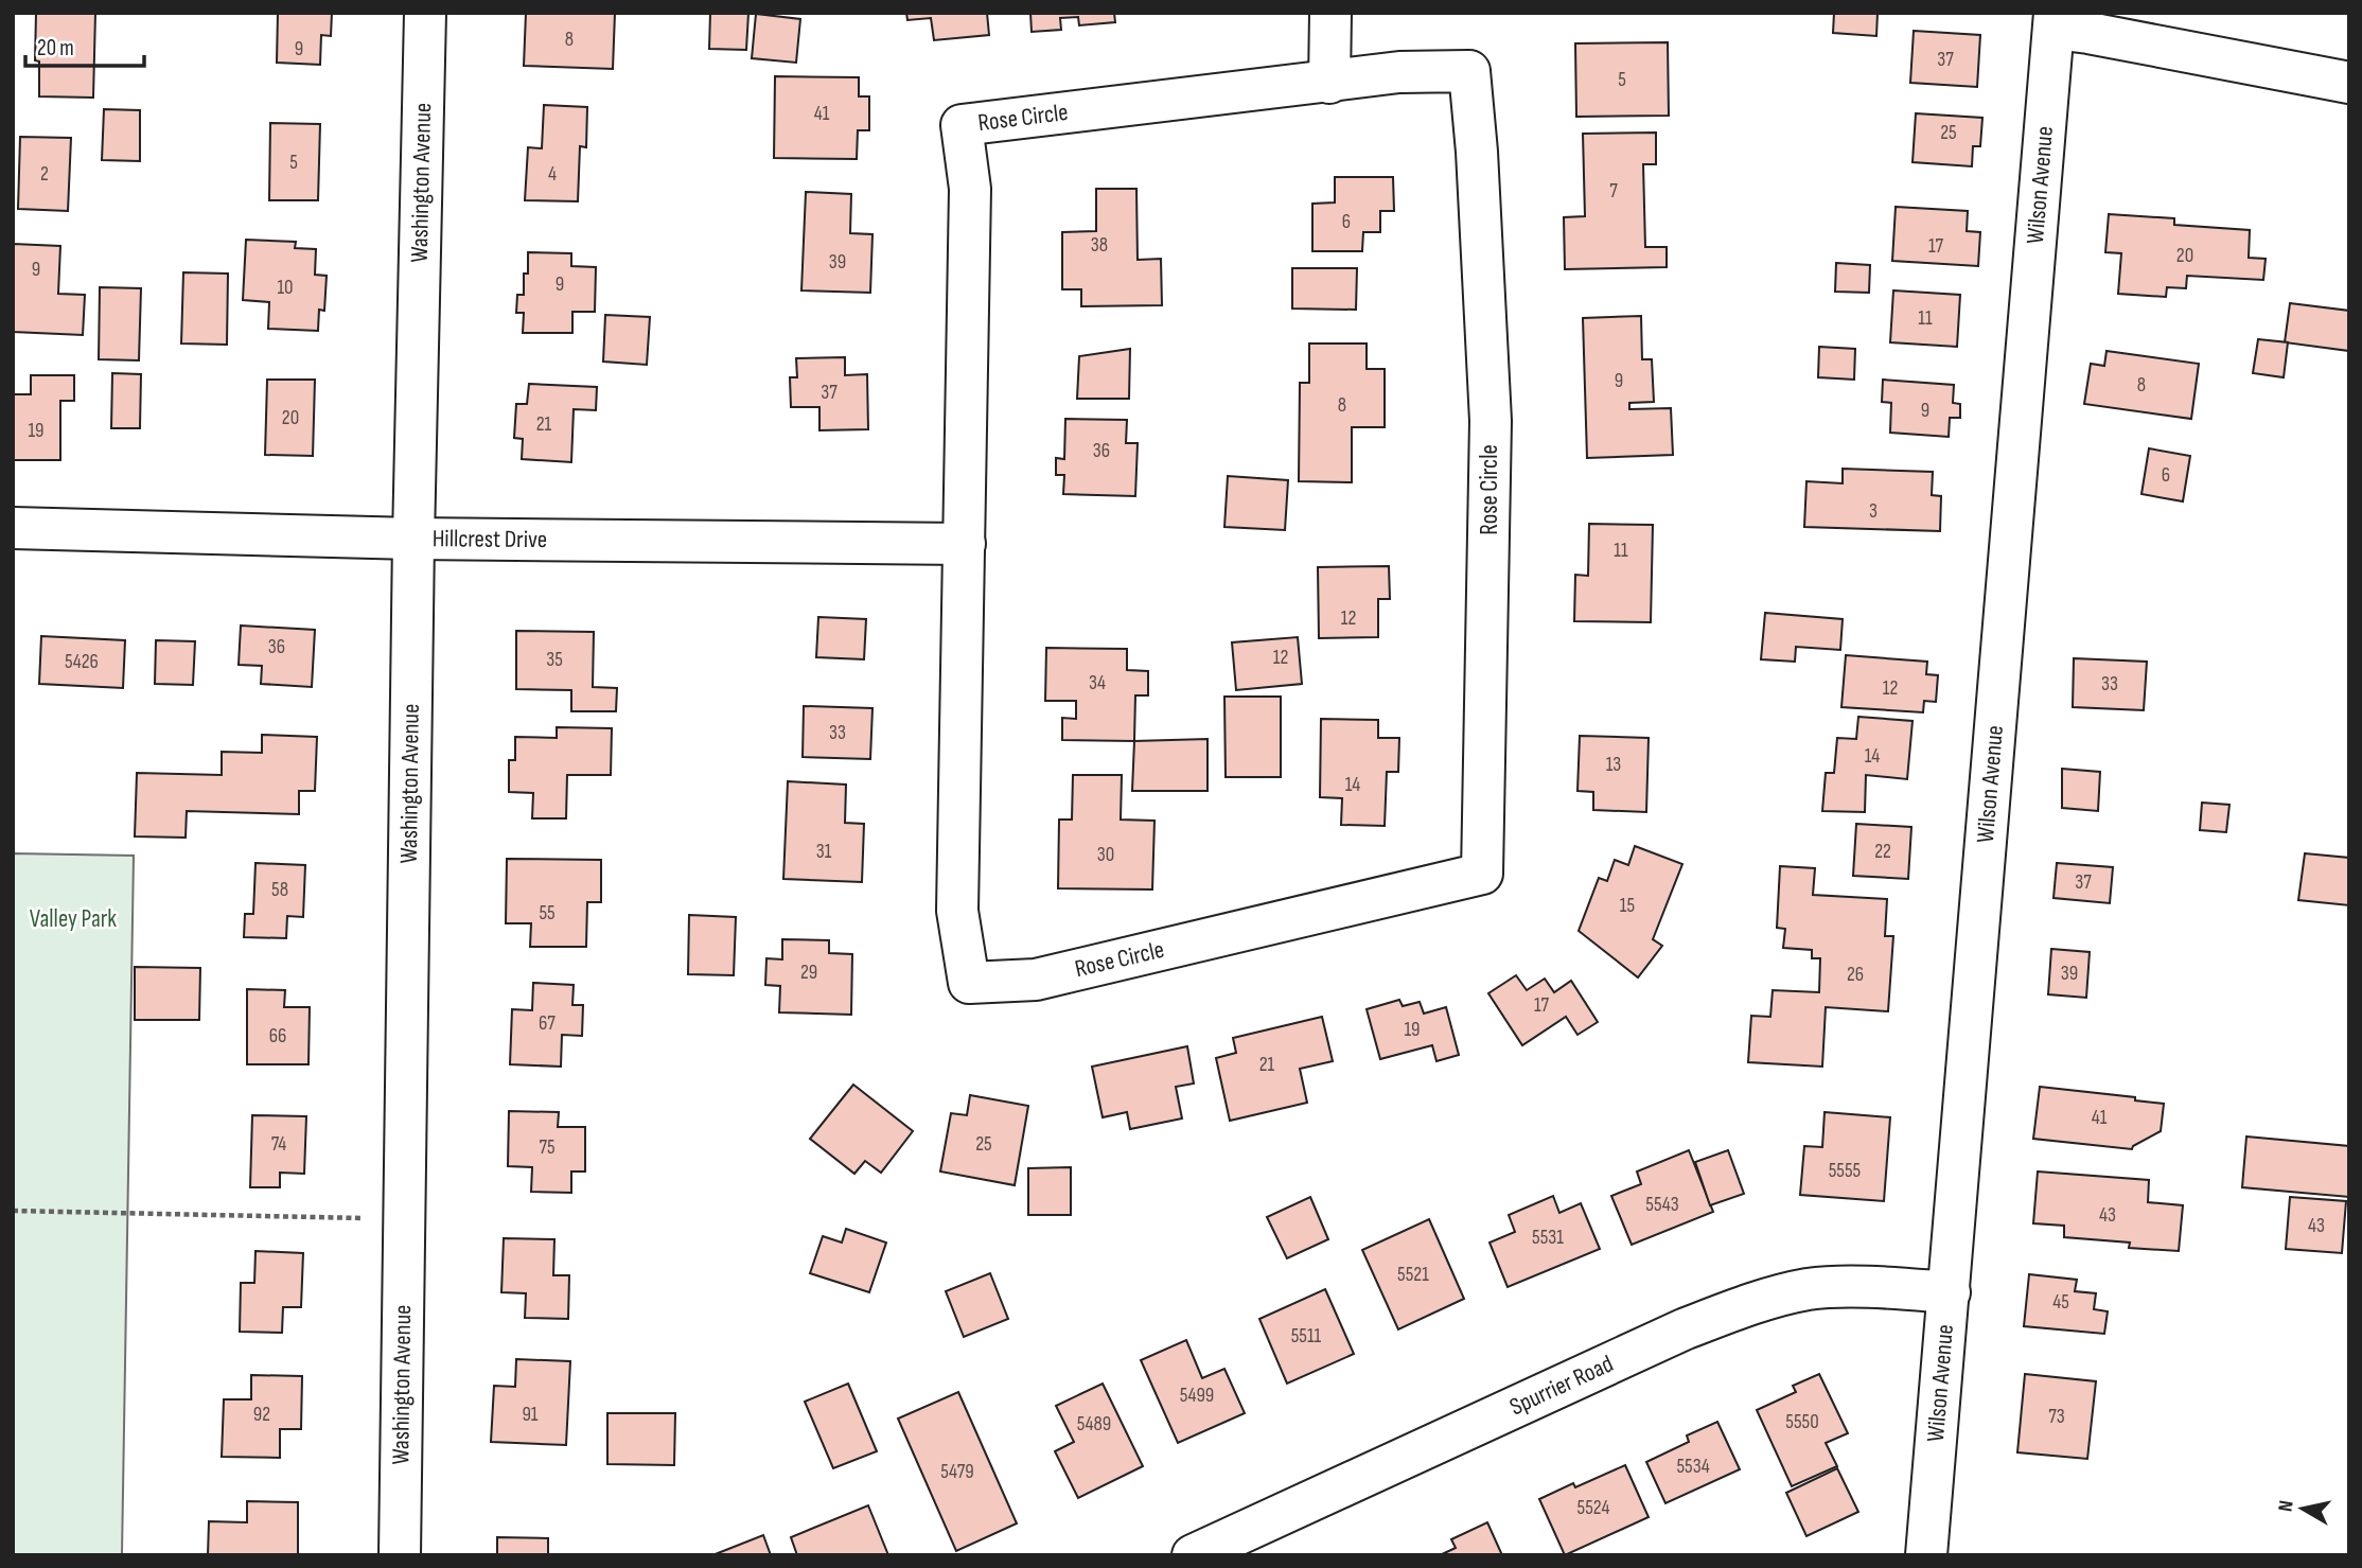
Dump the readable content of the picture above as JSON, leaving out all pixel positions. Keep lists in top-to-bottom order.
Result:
{
  "streets": {
    "street": [
      "Rose Circle",
      "Washington Avenue",
      "Wilson Avenue",
      "Hillcrest Drive",
      "Spurrier Road"
    ]
  },
  "crossings": [
    ["Rose Circle", "Hillcrest Drive"],
    ["Washington Avenue", "Hillcrest Drive"],
    ["Wilson Avenue", "Spurrier Road"]
  ],
  "parks": ["Valley Park"],
  "house_numbers": [
    "8",
    "9",
    "37",
    "5",
    "41",
    "25",
    "5",
    "2",
    "4",
    "7",
    "6",
    "38",
    "17",
    "20",
    "39",
    "9",
    "9",
    "10",
    "11",
    "9",
    "8",
    "37",
    "8",
    "9",
    "20",
    "21",
    "19",
    "36",
    "6",
    "3",
    "11",
    "12",
    "36",
    "12",
    "35",
    "5426",
    "34",
    "33",
    "12",
    "33",
    "14",
    "13",
    "14",
    "31",
    "22",
    "30",
    "37",
    "58",
    "15",
    "55",
    "29",
    "39",
    "26",
    "17",
    "67",
    "19",
    "66",
    "21",
    "41",
    "74",
    "25",
    "75",
    "5555",
    "5543",
    "43",
    "43",
    "5531",
    "5521",
    "45",
    "5511",
    "5499",
    "92",
    "91",
    "73",
    "5550",
    "5489",
    "5534",
    "5479",
    "5524"
  ],
  "scale_bar": "20 m",
  "north": "left"
}
